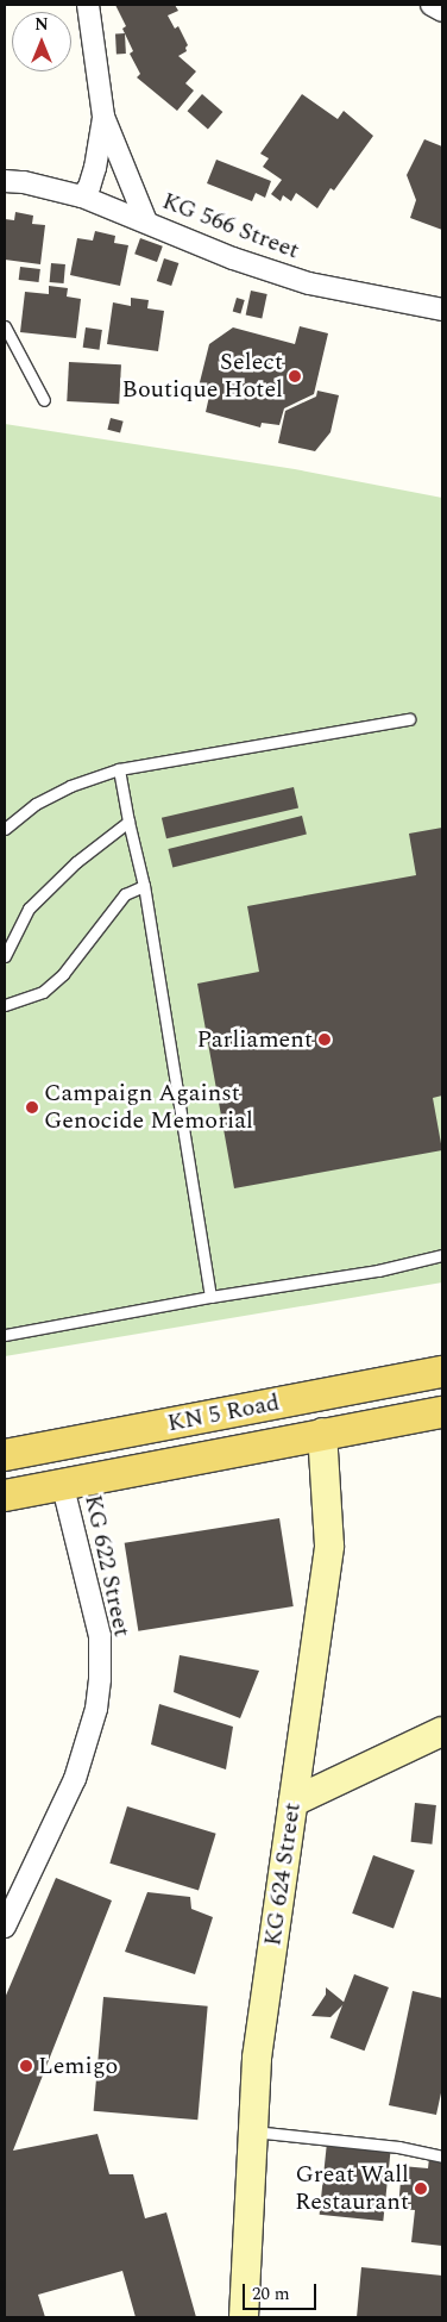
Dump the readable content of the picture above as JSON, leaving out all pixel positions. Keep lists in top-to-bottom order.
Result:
{
  "streets": {
    "main road": ["KN 5 Road", "KG 624 Street"],
    "street": ["KG 566 Street", "KG 622 Street"]
  },
  "crossings": [
    ["KN 5 Road", "KG 622 Street"],
    ["KN 5 Road", "KG 624 Street"]
  ],
  "places": [
    "Select Boutique Hotel",
    "Parliament",
    "Campaign Against Genocide Memorial",
    "Lemigo",
    "Great Wall Restaurant"
  ],
  "scale_bar": "20 m",
  "north": "top"
}
